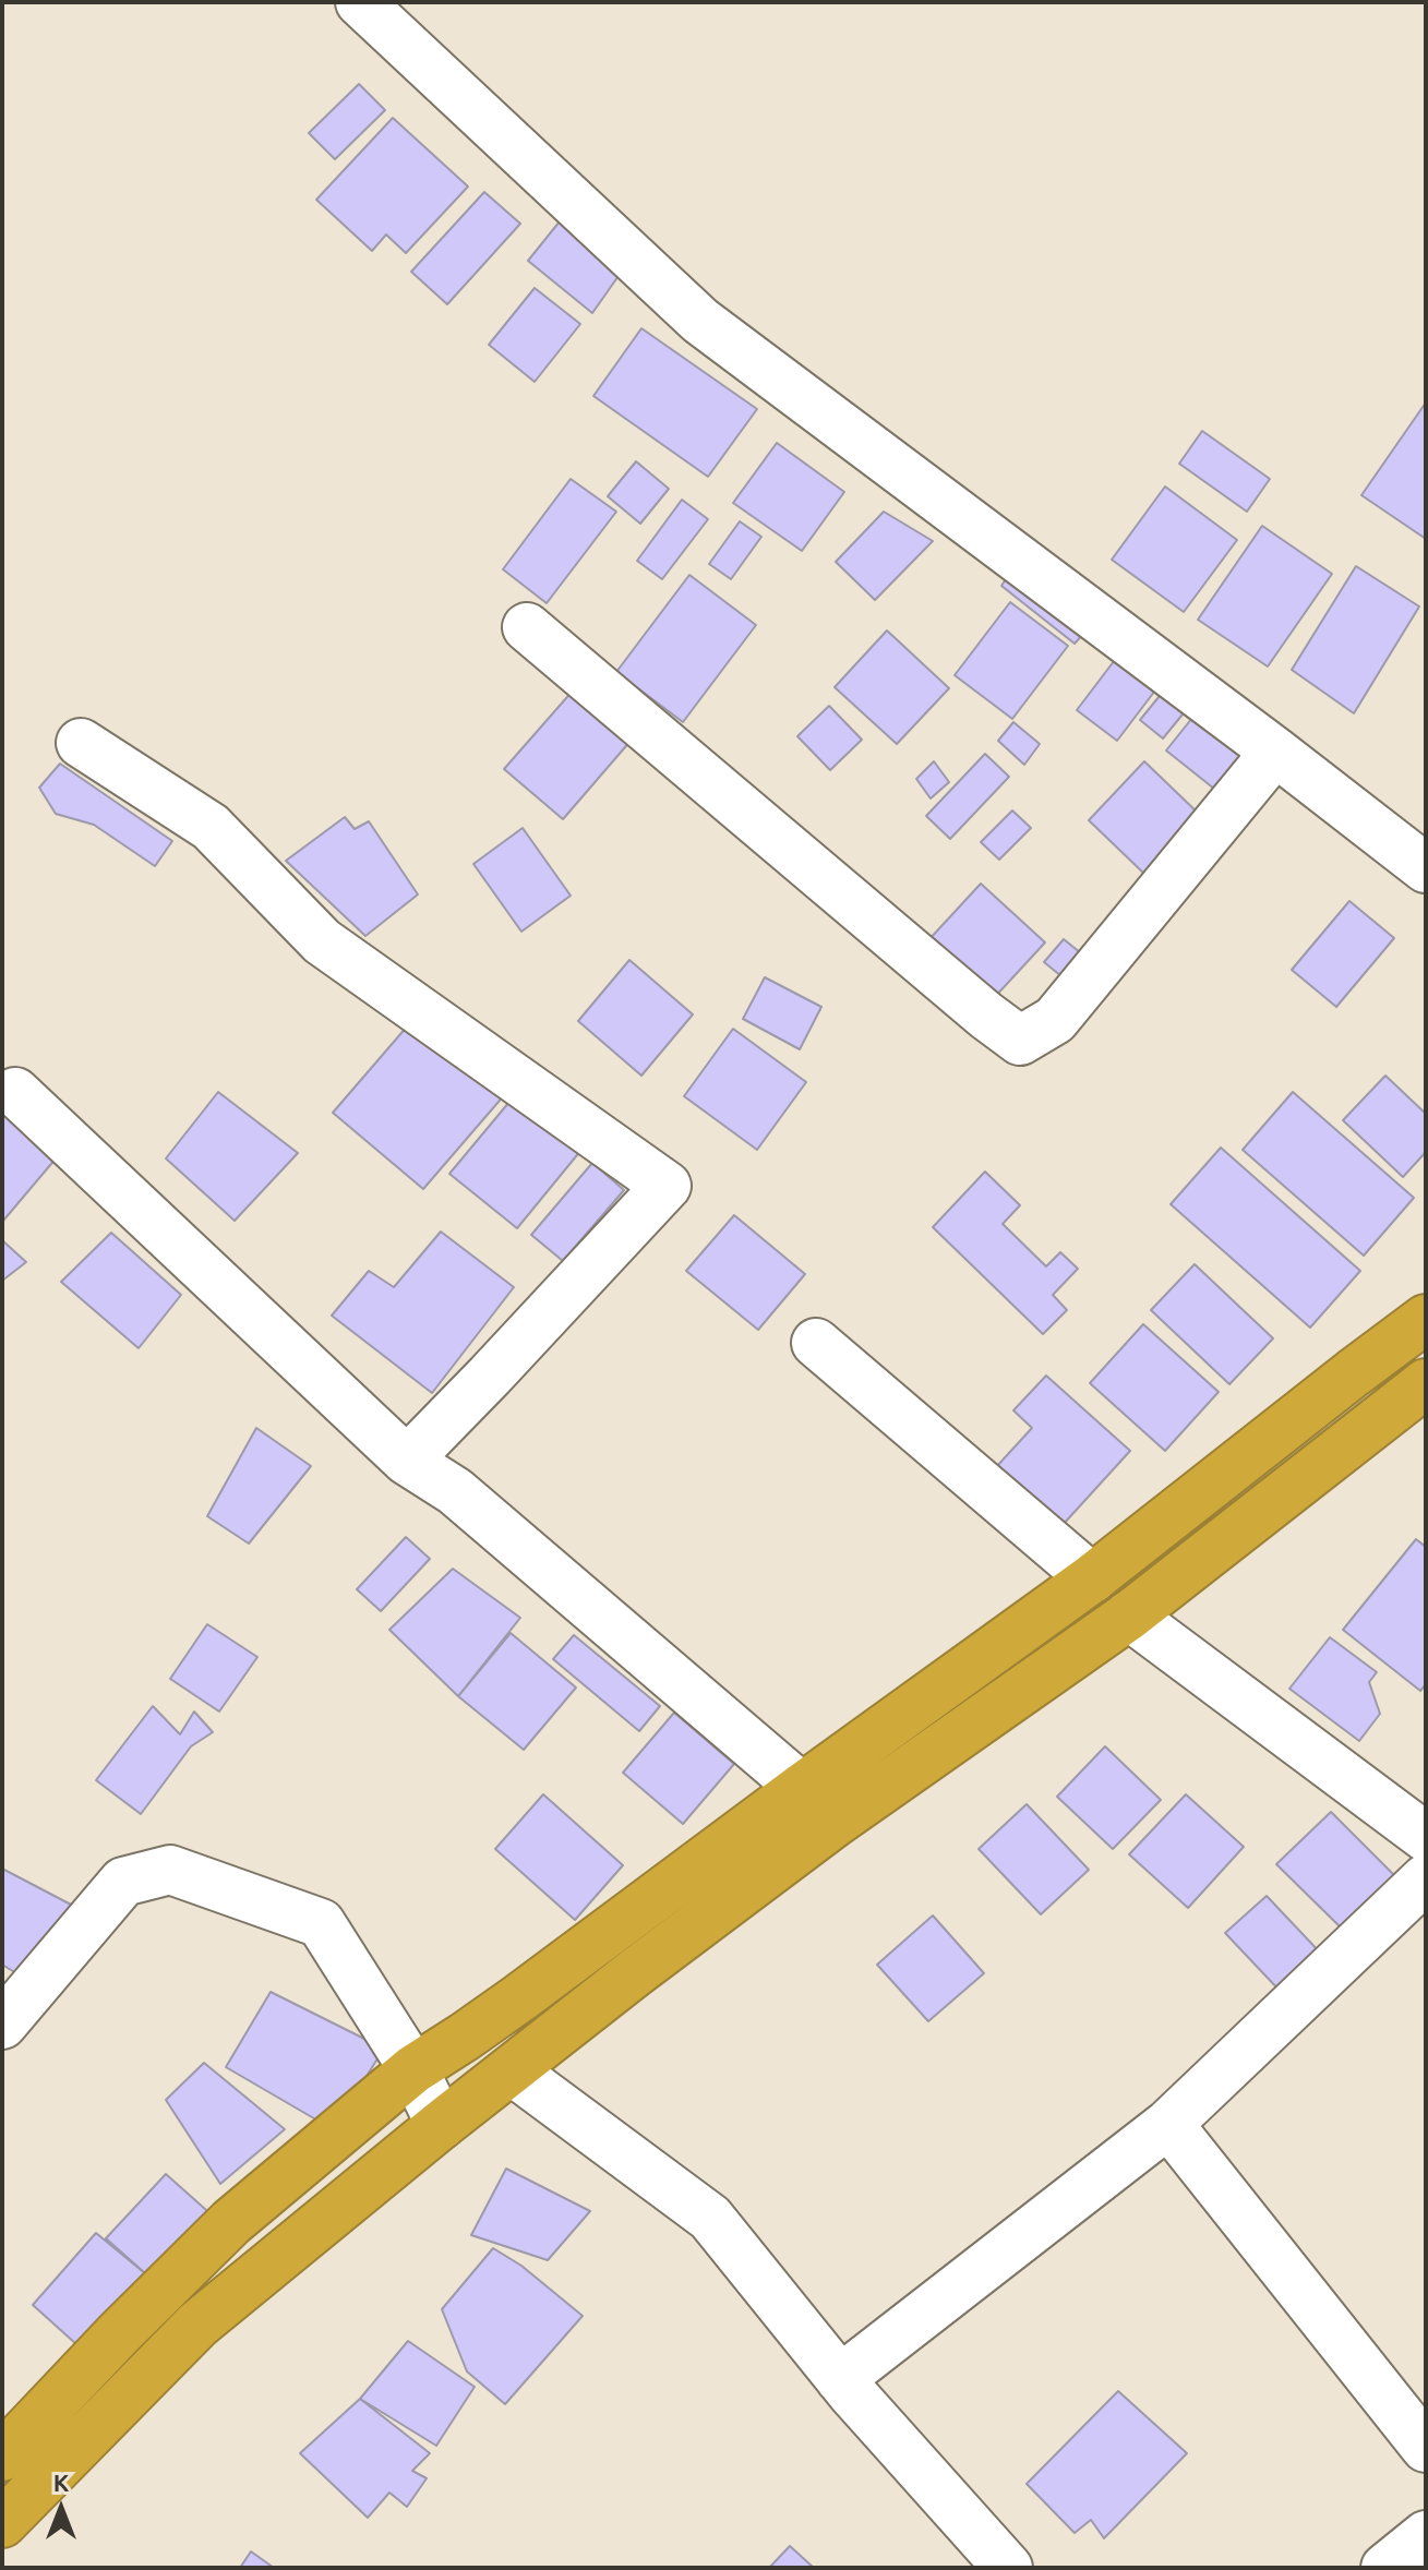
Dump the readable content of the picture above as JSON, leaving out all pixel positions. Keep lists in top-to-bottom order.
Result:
{
  "north": "top"
}
